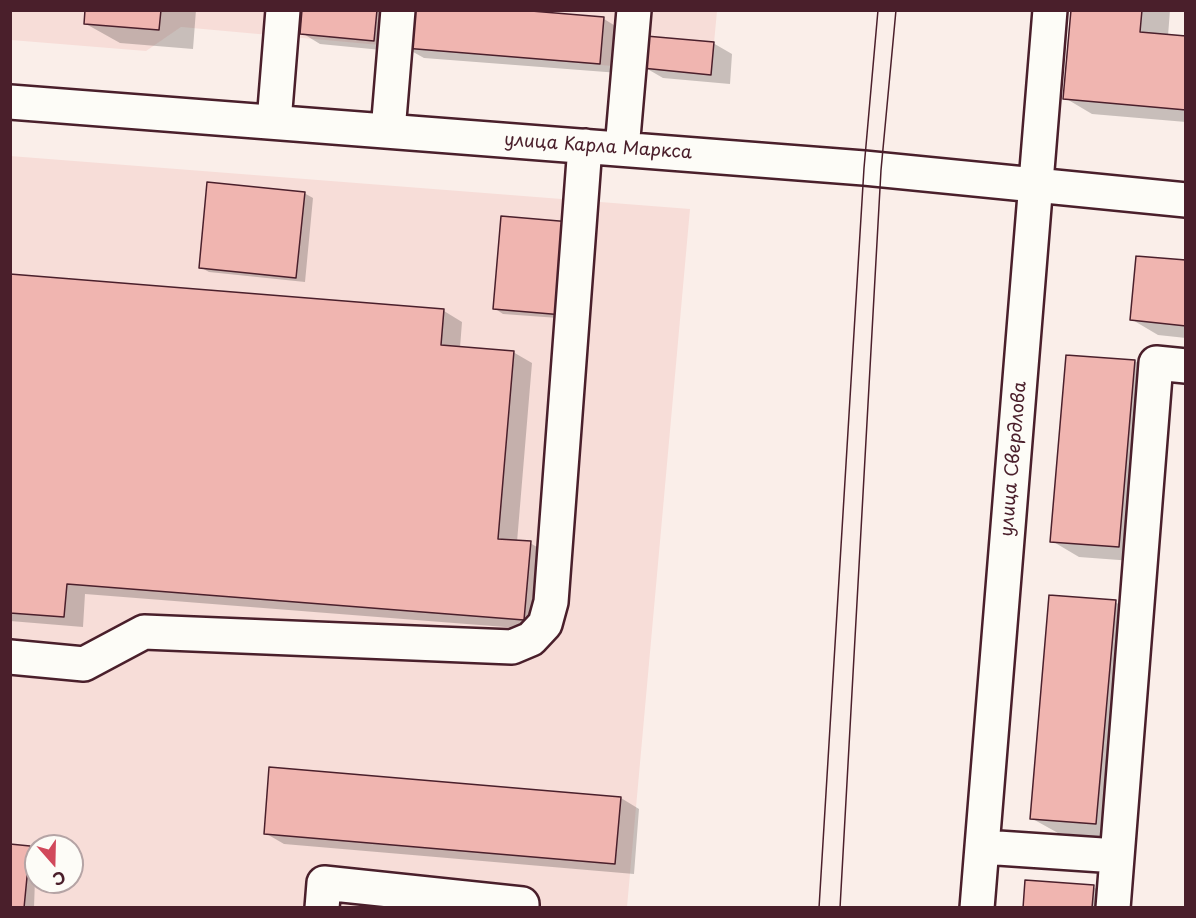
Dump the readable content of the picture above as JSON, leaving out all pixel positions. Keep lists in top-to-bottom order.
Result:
{
  "streets": {
    "street": ["улица Карла Маркса", "улица Свердлова"]
  },
  "crossings": [
    ["улица Карла Маркса", "улица Свердлова"]
  ],
  "north": "bottom"
}
